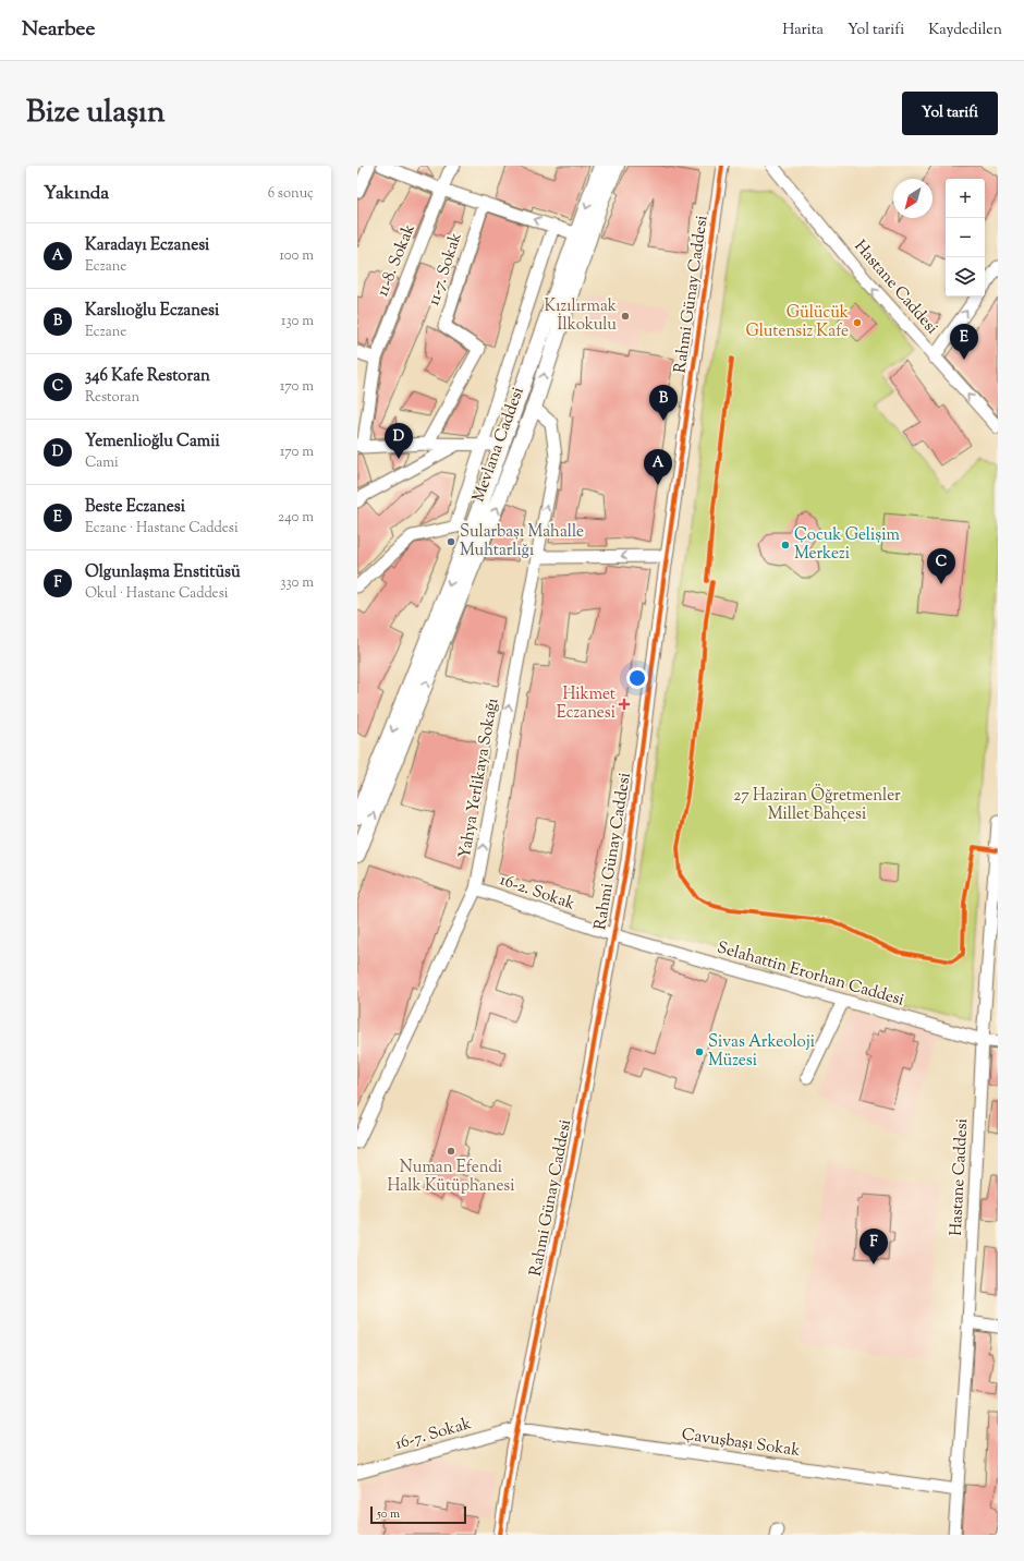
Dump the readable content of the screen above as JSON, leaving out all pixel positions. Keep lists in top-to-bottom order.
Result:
{
  "streets": {
    "main road": ["Mevlana Caddesi"],
    "street": [
      "11-8. Sokak",
      "11-7. Sokak",
      "Hastane Caddesi",
      "Rahmi Günay Caddesi",
      "Yahya Yerlikaya Sokağı",
      "16-2. Sokak",
      "Selahattin Erorhan Caddesi",
      "16-7. Sokak",
      "Çavuşbaşı Sokak"
    ]
  },
  "crossings": [
    ["Hastane Caddesi", "Selahattin Erorhan Caddesi"],
    ["Hastane Caddesi", "Çavuşbaşı Sokak"],
    ["Rahmi Günay Caddesi", "16-2. Sokak"],
    ["Rahmi Günay Caddesi", "Selahattin Erorhan Caddesi"],
    ["Rahmi Günay Caddesi", "16-7. Sokak"],
    ["Rahmi Günay Caddesi", "Çavuşbaşı Sokak"],
    ["Mevlana Caddesi", "Yahya Yerlikaya Sokağı"],
    ["Yahya Yerlikaya Sokağı", "16-2. Sokak"],
    ["16-2. Sokak", "Selahattin Erorhan Caddesi"],
    ["16-7. Sokak", "Çavuşbaşı Sokak"]
  ],
  "one_way": ["Yahya Yerlikaya Sokağı"],
  "parks": ["27 Haziran Öğretmenler Millet Bahçesi"],
  "places": {
    "other": [
      "Kızılırmak İlkokulu",
      "Gülücük Glutensiz Kafe",
      "Sularbaşı Mahalle Muhtarlığı",
      "Çocuk Gelişim Merkezi",
      "Sivas Arkeoloji Müzesi",
      "Numan Efendi Halk Kütüphanesi"
    ],
    "health": ["Hikmet Eczanesi"]
  },
  "scale_bar": "50 m",
  "north": "bottom left",
  "page": {
    "header": "Nearbee",
    "nav": ["Harita", "Yol tarifi", "Kaydedilen"],
    "title": "Bize ulaşın",
    "buttons": "Yol tarifi",
    "heading": ["Yakında", "6 sonuç"],
    "map_buttons": ["+", "−"],
    "list": [
      {
        "mark": "A",
        "name": "Karadayı Eczanesi",
        "note": "Eczane",
        "value": "100 m"
      },
      {
        "mark": "B",
        "name": "Karslıoğlu Eczanesi",
        "note": "Eczane",
        "value": "130 m"
      },
      {
        "mark": "C",
        "name": "346 Kafe Restoran",
        "note": "Restoran",
        "value": "170 m"
      },
      {
        "mark": "D",
        "name": "Yemenlioğlu Camii",
        "note": "Cami",
        "value": "170 m"
      },
      {
        "mark": "E",
        "name": "Beste Eczanesi",
        "note": "Eczane · Hastane Caddesi",
        "value": "240 m"
      },
      {
        "mark": "F",
        "name": "Olgunlaşma Enstitüsü",
        "note": "Okul · Hastane Caddesi",
        "value": "330 m"
      }
    ],
    "pins": [
      "E",
      "B",
      "D",
      "A",
      "C",
      "F"
    ],
    "scale": "50 m"
  }
}
